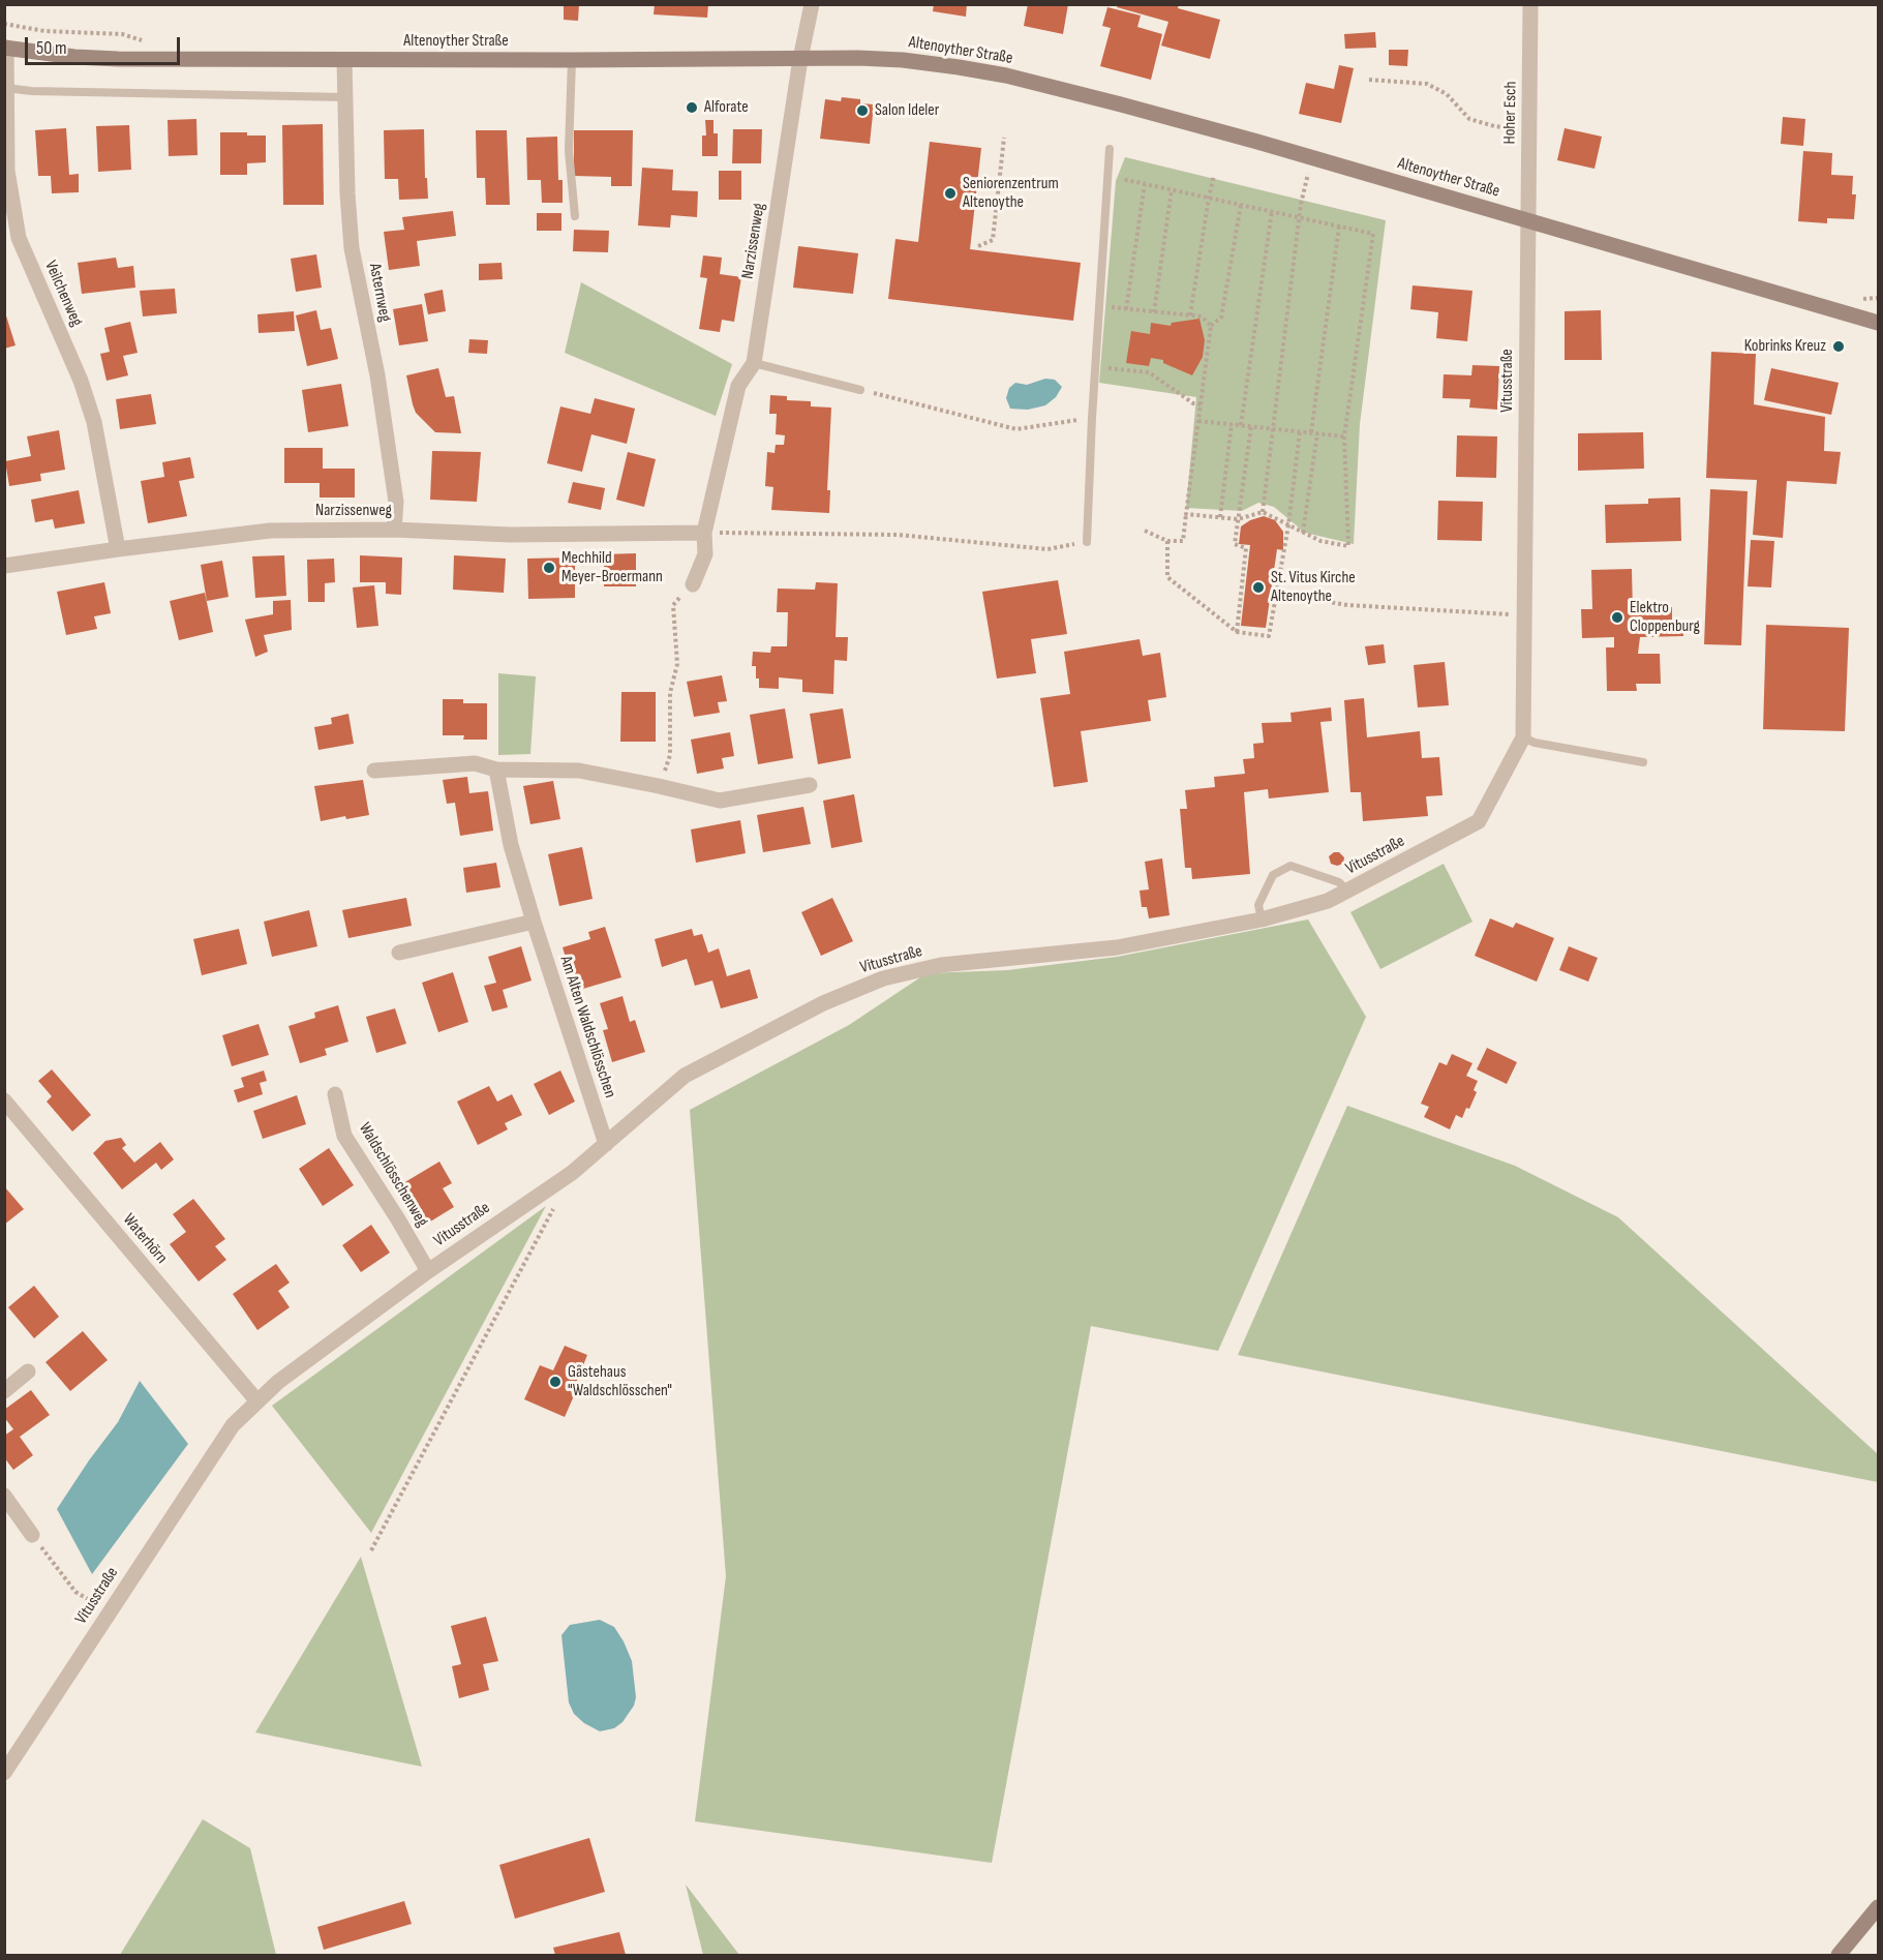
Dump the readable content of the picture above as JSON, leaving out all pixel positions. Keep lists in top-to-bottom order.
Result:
{
  "streets": {
    "main road": ["Altenoyther Straße"],
    "street": [
      "Hoher Esch",
      "Narzissenweg",
      "Asternweg",
      "Veilchenweg",
      "Vitusstraße",
      "Am Alten Waldschlösschen",
      "Waldschlösschenweg",
      "Waterhörn"
    ]
  },
  "crossings": [
    ["Altenoyther Straße", "Hoher Esch"],
    ["Altenoyther Straße", "Narzissenweg"],
    ["Altenoyther Straße", "Asternweg"],
    ["Altenoyther Straße", "Veilchenweg"],
    ["Altenoyther Straße", "Vitusstraße"],
    ["Hoher Esch", "Vitusstraße"],
    ["Narzissenweg", "Asternweg"],
    ["Narzissenweg", "Veilchenweg"],
    ["Vitusstraße", "Am Alten Waldschlösschen"],
    ["Vitusstraße", "Waldschlösschenweg"],
    ["Vitusstraße", "Waterhörn"]
  ],
  "places": [
    "Alforate",
    "Salon Ideler",
    "Seniorenzentrum Altenoythe",
    "Kobrinks Kreuz",
    "Mechhild Meyer-Broermann",
    "St. Vitus Kirche Altenoythe",
    "Elektro Cloppenburg",
    "Gästehaus \"Waldschlösschen\""
  ],
  "scale_bar": "50 m"
}
